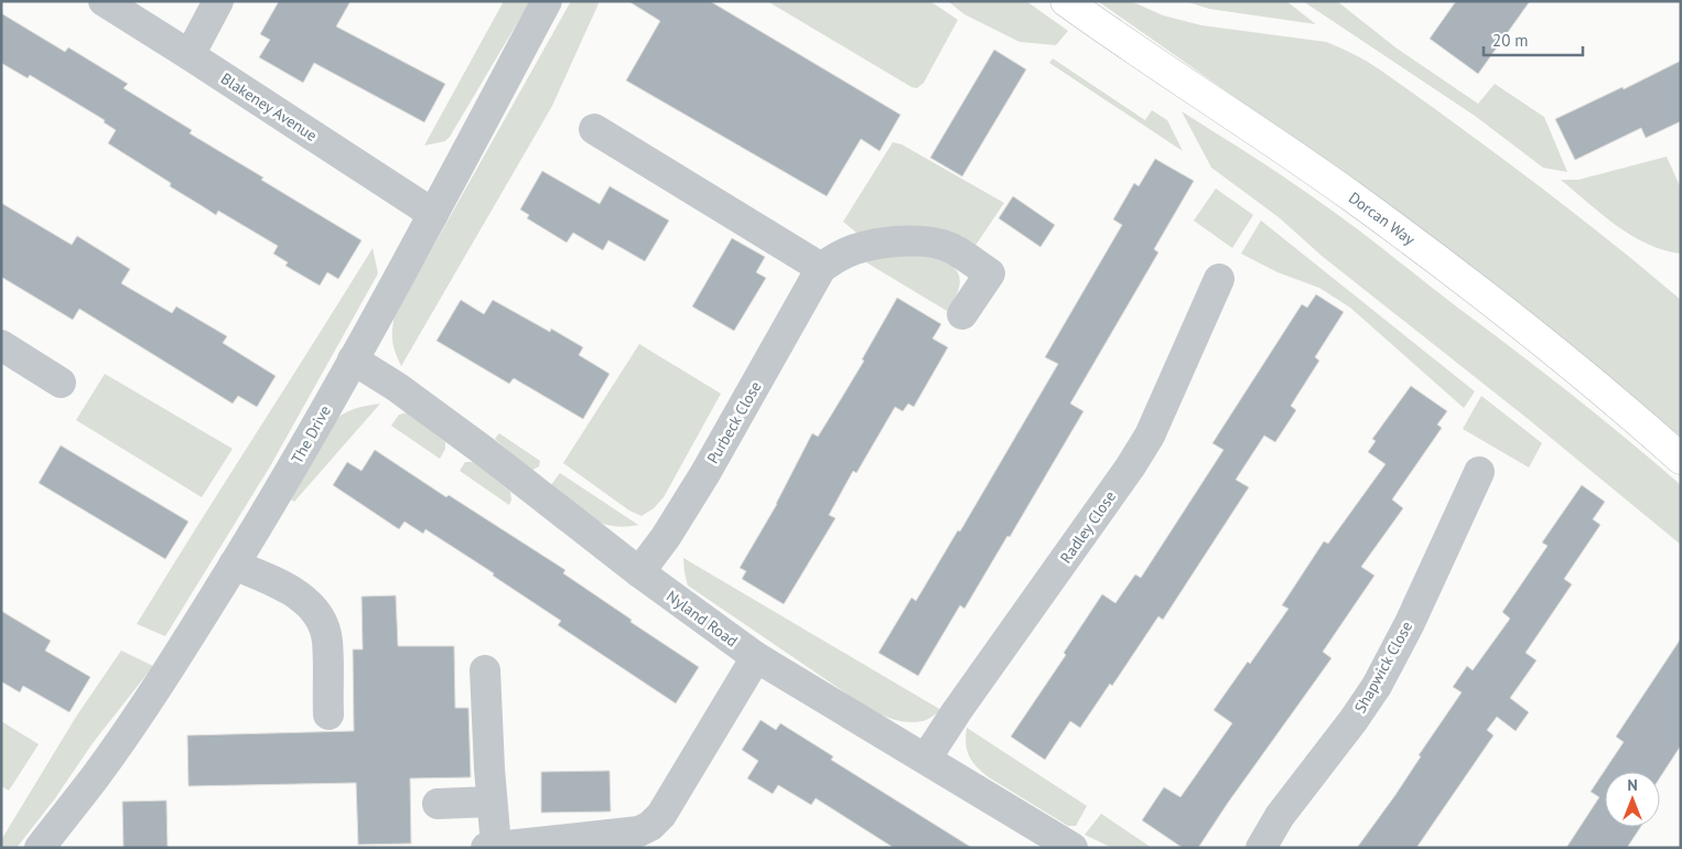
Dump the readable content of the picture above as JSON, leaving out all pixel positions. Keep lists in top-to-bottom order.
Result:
{
  "streets": {
    "main road": ["Dorcan Way"],
    "street": [
      "Blakeney Avenue",
      "Purbeck Close",
      "The Drive",
      "Radley Close",
      "Nyland Road",
      "Shapwick Close"
    ]
  },
  "crossings": [
    ["Blakeney Avenue", "The Drive"],
    ["Purbeck Close", "Nyland Road"],
    ["The Drive", "Nyland Road"],
    ["Radley Close", "Nyland Road"]
  ],
  "scale_bar": "20 m",
  "north": "top"
}
